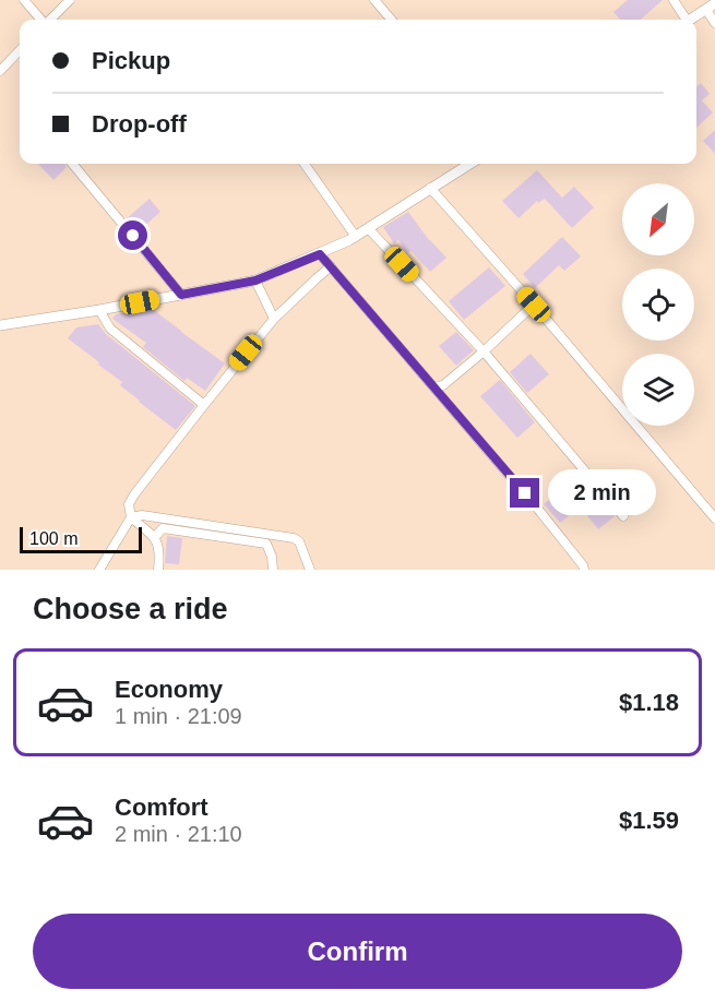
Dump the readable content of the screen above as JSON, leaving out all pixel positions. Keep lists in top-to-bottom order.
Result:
{
  "scale_bar": "100 m",
  "north": "bottom left",
  "page": {
    "banner": ["Pickup", "Drop-off"],
    "bubble": "2 min",
    "scale": "100 m",
    "heading": "Choose a ride",
    "list": [
      {
        "name": "Economy",
        "note": "1 min · 21:09",
        "value": "$1.18"
      },
      {
        "name": "Comfort",
        "note": "2 min · 21:10",
        "value": "$1.59"
      }
    ],
    "buttons": "Confirm"
  }
}
